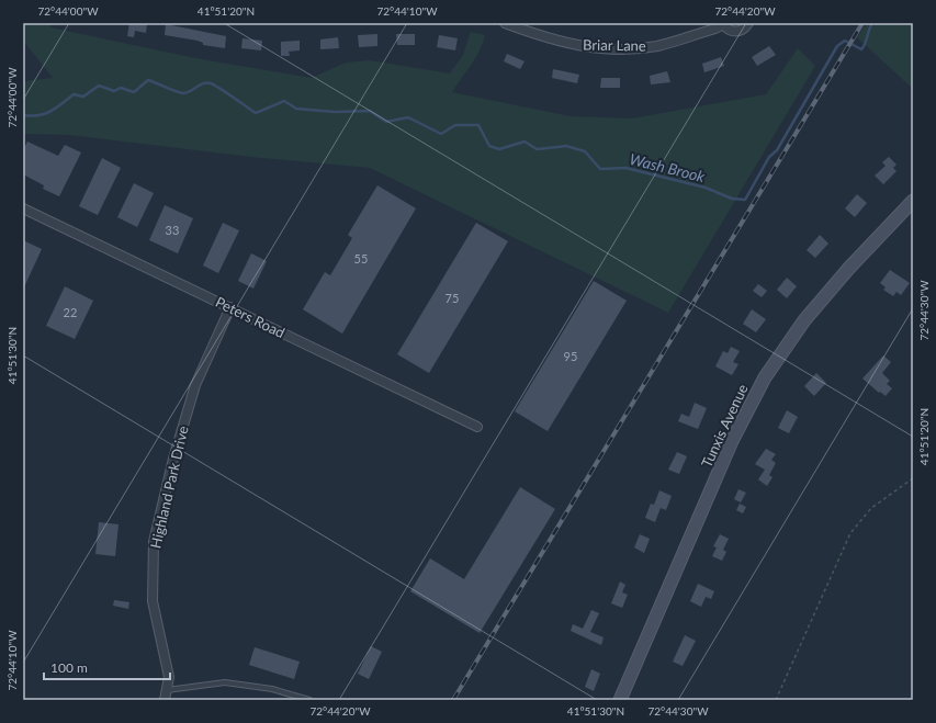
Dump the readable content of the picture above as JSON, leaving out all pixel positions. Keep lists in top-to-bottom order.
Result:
{
  "streets": {
    "main road": ["Tunxis Avenue"],
    "street": ["Briar Lane", "Peters Road", "Highland Park Drive"]
  },
  "crossings": [
    ["Peters Road", "Highland Park Drive"]
  ],
  "water": ["Wash Brook"],
  "house_numbers": [
    "33",
    "55",
    "75",
    "22",
    "95"
  ],
  "scale_bar": "100 m",
  "coordinates": [
    "72°44'00\"W",
    "41°51'20\"N",
    "72°44'10\"W",
    "72°44'20\"W",
    "72°44'30\"W",
    "41°51'30\"N"
  ]
}
